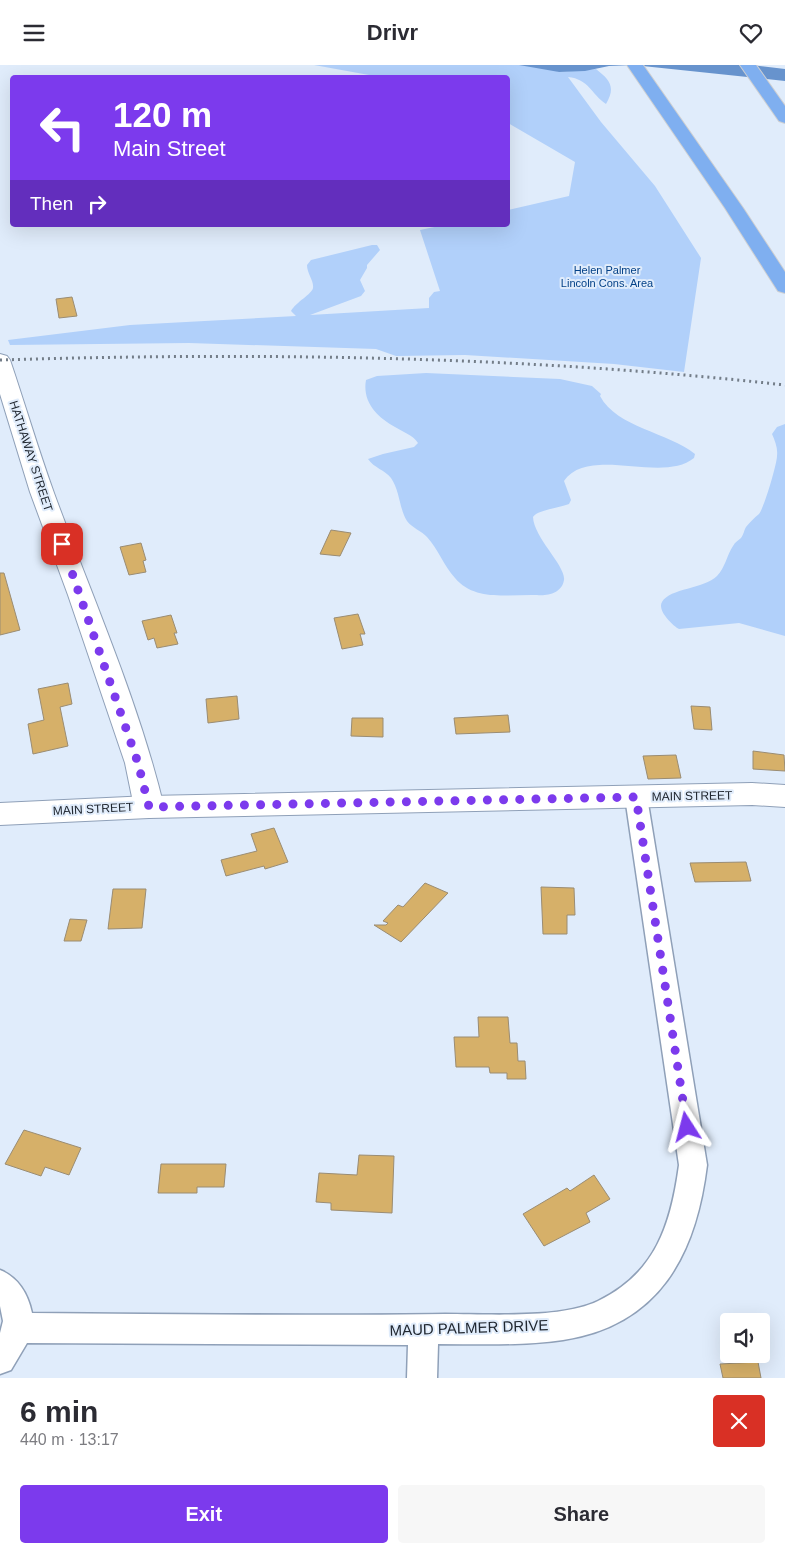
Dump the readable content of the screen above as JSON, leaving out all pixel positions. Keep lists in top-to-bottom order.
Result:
{
  "streets": {
    "street": ["HATHAWAY STREET", "MAIN STREET", "MAUD PALMER DRIVE"]
  },
  "crossings": [
    ["HATHAWAY STREET", "MAIN STREET"],
    ["MAIN STREET", "MAUD PALMER DRIVE"]
  ],
  "parks": ["Helen Palmer Lincoln Cons. Area"],
  "page": {
    "header": "Drivr",
    "turn": ["120 m", "Main Street"],
    "then": "Then",
    "heading": ["6 min", "440 m · 13:17"],
    "buttons": ["Exit", "Share"]
  }
}
